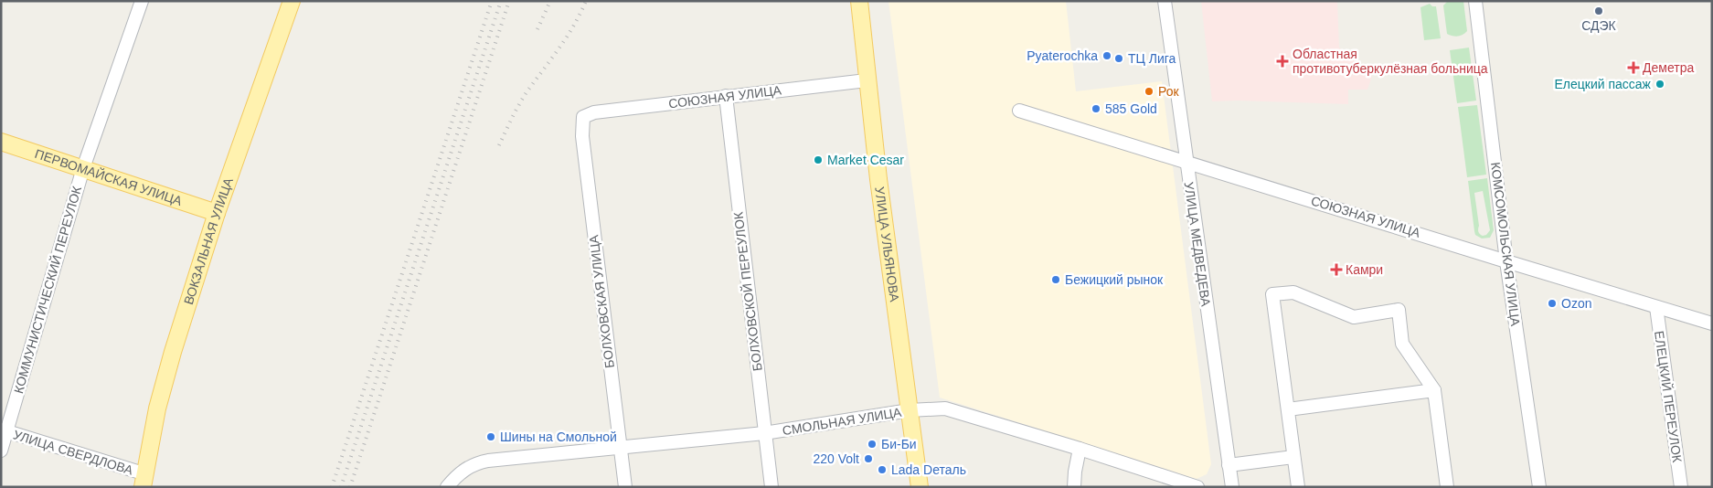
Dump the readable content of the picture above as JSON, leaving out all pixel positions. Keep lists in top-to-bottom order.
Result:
{
  "streets": {
    "main road": ["ПЕРВОМАЙСКАЯ УЛИЦА", "ВОКЗАЛЬНАЯ УЛИЦА", "УЛИЦА УЛЬЯНОВА"],
    "street": [
      "СОЮЗНАЯ УЛИЦА",
      "УЛИЦА МЕДВЕДЕВА",
      "КОМСОМОЛЬСКАЯ УЛИЦА",
      "КОММУНИСТИЧЕСКИЙ ПЕРЕУЛОК",
      "БОЛХОВСКОЙ ПЕРЕУЛОК",
      "БОЛХОВСКАЯ УЛИЦА",
      "ЕЛЕЦКИЙ ПЕРЕУЛОК",
      "СМОЛЬНАЯ УЛИЦА",
      "УЛИЦА СВЕРДЛОВА"
    ]
  },
  "crossings": [
    ["СОЮЗНАЯ УЛИЦА", "УЛИЦА УЛЬЯНОВА"],
    ["СОЮЗНАЯ УЛИЦА", "УЛИЦА МЕДВЕДЕВА"],
    ["СОЮЗНАЯ УЛИЦА", "КОМСОМОЛЬСКАЯ УЛИЦА"],
    ["СОЮЗНАЯ УЛИЦА", "БОЛХОВСКОЙ ПЕРЕУЛОК"],
    ["СОЮЗНАЯ УЛИЦА", "БОЛХОВСКАЯ УЛИЦА"],
    ["СОЮЗНАЯ УЛИЦА", "ЕЛЕЦКИЙ ПЕРЕУЛОК"],
    ["ПЕРВОМАЙСКАЯ УЛИЦА", "ВОКЗАЛЬНАЯ УЛИЦА"],
    ["ПЕРВОМАЙСКАЯ УЛИЦА", "КОММУНИСТИЧЕСКИЙ ПЕРЕУЛОК"],
    ["ВОКЗАЛЬНАЯ УЛИЦА", "УЛИЦА СВЕРДЛОВА"],
    ["УЛИЦА УЛЬЯНОВА", "СМОЛЬНАЯ УЛИЦА"],
    ["КОММУНИСТИЧЕСКИЙ ПЕРЕУЛОК", "УЛИЦА СВЕРДЛОВА"],
    ["БОЛХОВСКОЙ ПЕРЕУЛОК", "СМОЛЬНАЯ УЛИЦА"],
    ["БОЛХОВСКАЯ УЛИЦА", "СМОЛЬНАЯ УЛИЦА"]
  ],
  "places": {
    "other": [
      "СДЭК",
      "Pyaterochka",
      "ТЦ Лига",
      "Елецкий пассаж",
      "Рок",
      "585 Gold",
      "Market Cesar",
      "Бежицкий рынок",
      "Ozon",
      "Шины на Смольной",
      "Би-Би",
      "220 Volt",
      "Lada Dеталь"
    ],
    "health": ["Областная противотуберкулёзная больница", "Деметра", "Камри"]
  }
}
